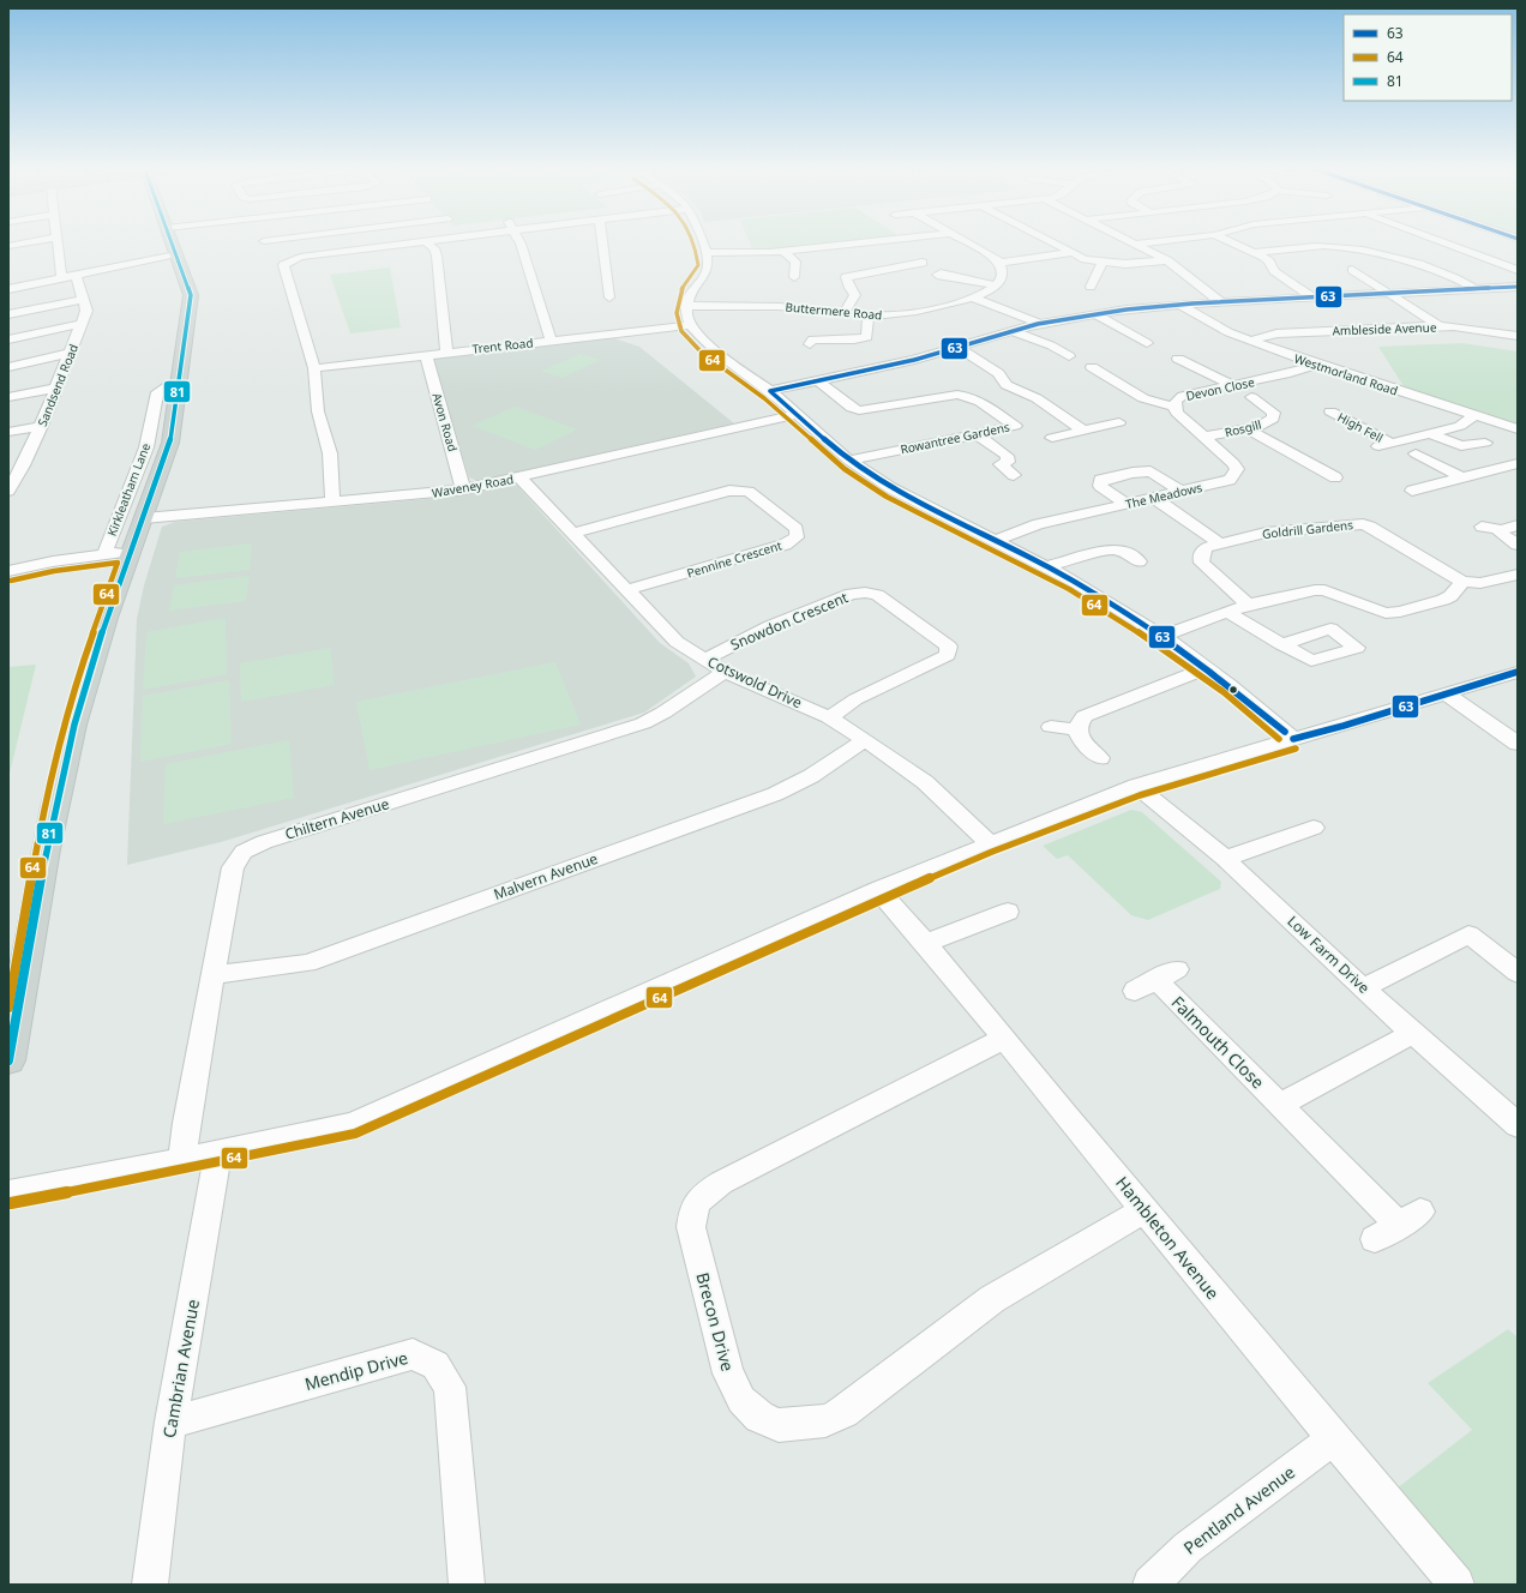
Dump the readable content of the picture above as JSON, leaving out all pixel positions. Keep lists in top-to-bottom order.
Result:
{
  "streets": {
    "main road": ["Kirkleatham Lane"],
    "street": [
      "Buttermere Road",
      "Ambleside Avenue",
      "Trent Road",
      "Westmorland Road",
      "Sandsend Road",
      "Devon Close",
      "Avon Road",
      "High Fell",
      "Rosgill",
      "Rowantree Gardens",
      "Waveney Road",
      "The Meadows",
      "Goldrill Gardens",
      "Pennine Crescent",
      "Snowdon Crescent",
      "Cotswold Drive",
      "Chiltern Avenue",
      "Malvern Avenue",
      "Low Farm Drive",
      "Falmouth Close",
      "Hambleton Avenue",
      "Brecon Drive",
      "Cambrian Avenue",
      "Mendip Drive",
      "Pentland Avenue"
    ]
  },
  "crossings": [
    ["Ambleside Avenue", "Westmorland Road"],
    ["Trent Road", "Avon Road"],
    ["Westmorland Road", "Devon Close"],
    ["Devon Close", "The Meadows"],
    ["Avon Road", "Waveney Road"],
    ["Rosgill", "The Meadows"],
    ["Waveney Road", "Kirkleatham Lane"],
    ["Waveney Road", "Cotswold Drive"],
    ["Pennine Crescent", "Cotswold Drive"],
    ["Snowdon Crescent", "Cotswold Drive"],
    ["Cotswold Drive", "Chiltern Avenue"],
    ["Cotswold Drive", "Malvern Avenue"],
    ["Chiltern Avenue", "Malvern Avenue"],
    ["Hambleton Avenue", "Brecon Drive"],
    ["Hambleton Avenue", "Pentland Avenue"],
    ["Cambrian Avenue", "Mendip Drive"]
  ],
  "lines": ["transit line 64", "transit line 81", "transit line 63"],
  "legend": ["63", "64", "81"]
}
